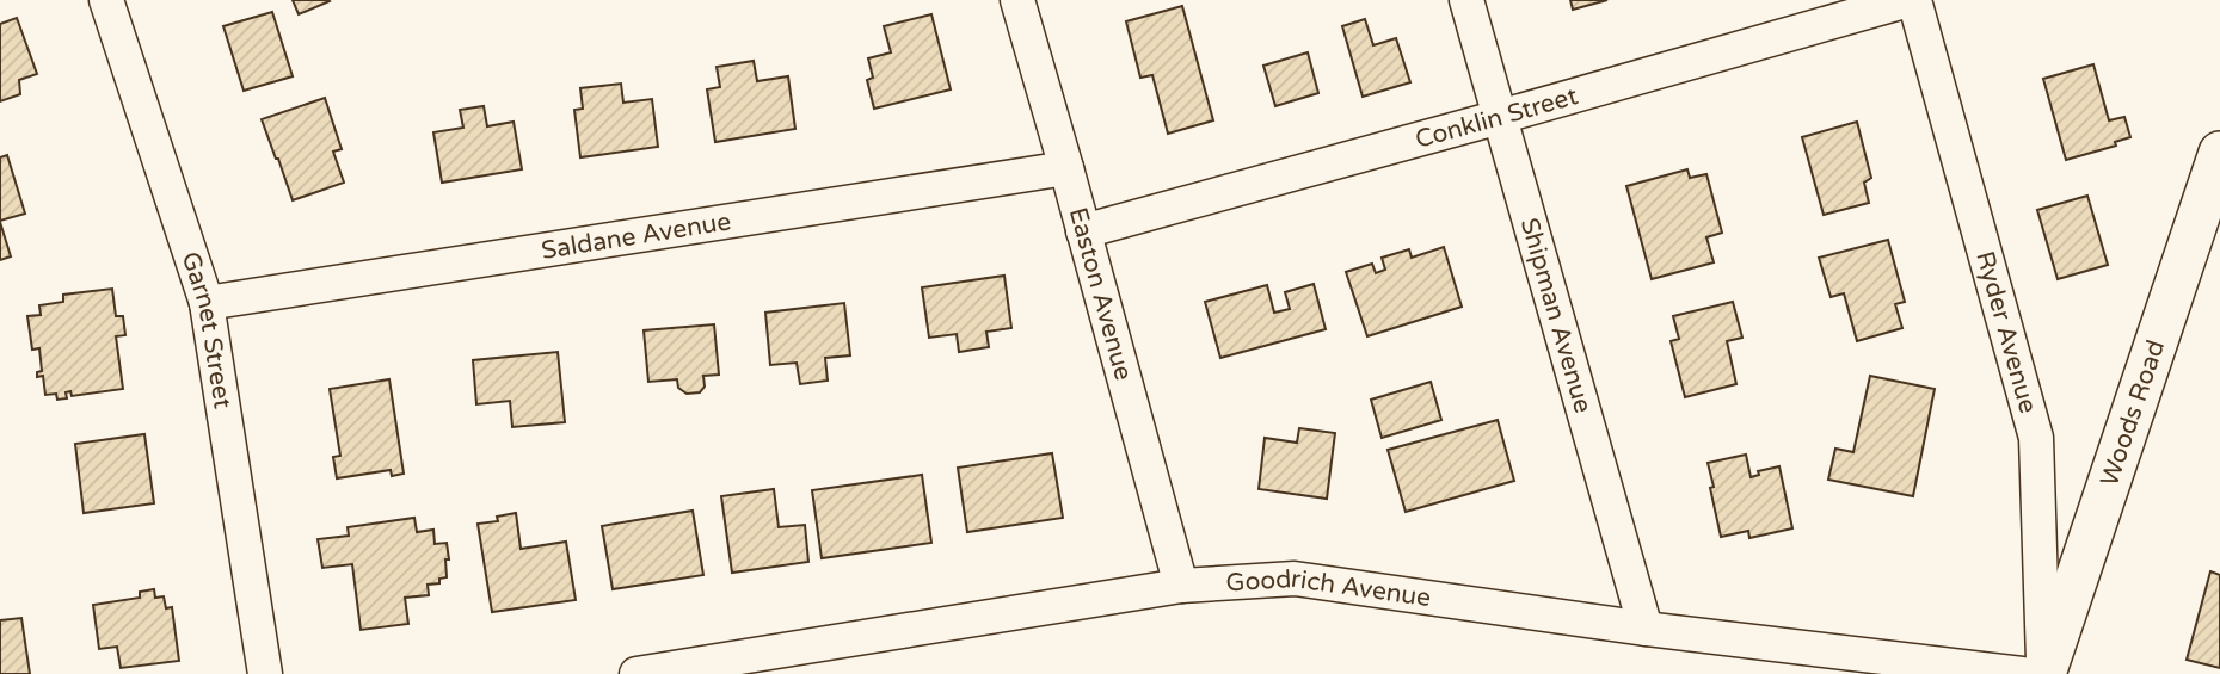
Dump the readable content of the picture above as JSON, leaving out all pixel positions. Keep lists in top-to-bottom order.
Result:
{
  "streets": {
    "street": [
      "Conklin Street",
      "Saldane Avenue",
      "Easton Avenue",
      "Shipman Avenue",
      "Garnet Street",
      "Ryder Avenue",
      "Woods Road",
      "Goodrich Avenue"
    ]
  },
  "crossings": [
    ["Conklin Street", "Easton Avenue"],
    ["Conklin Street", "Shipman Avenue"],
    ["Conklin Street", "Ryder Avenue"],
    ["Saldane Avenue", "Easton Avenue"],
    ["Saldane Avenue", "Garnet Street"],
    ["Easton Avenue", "Goodrich Avenue"],
    ["Shipman Avenue", "Goodrich Avenue"],
    ["Ryder Avenue", "Woods Road"]
  ]
}
